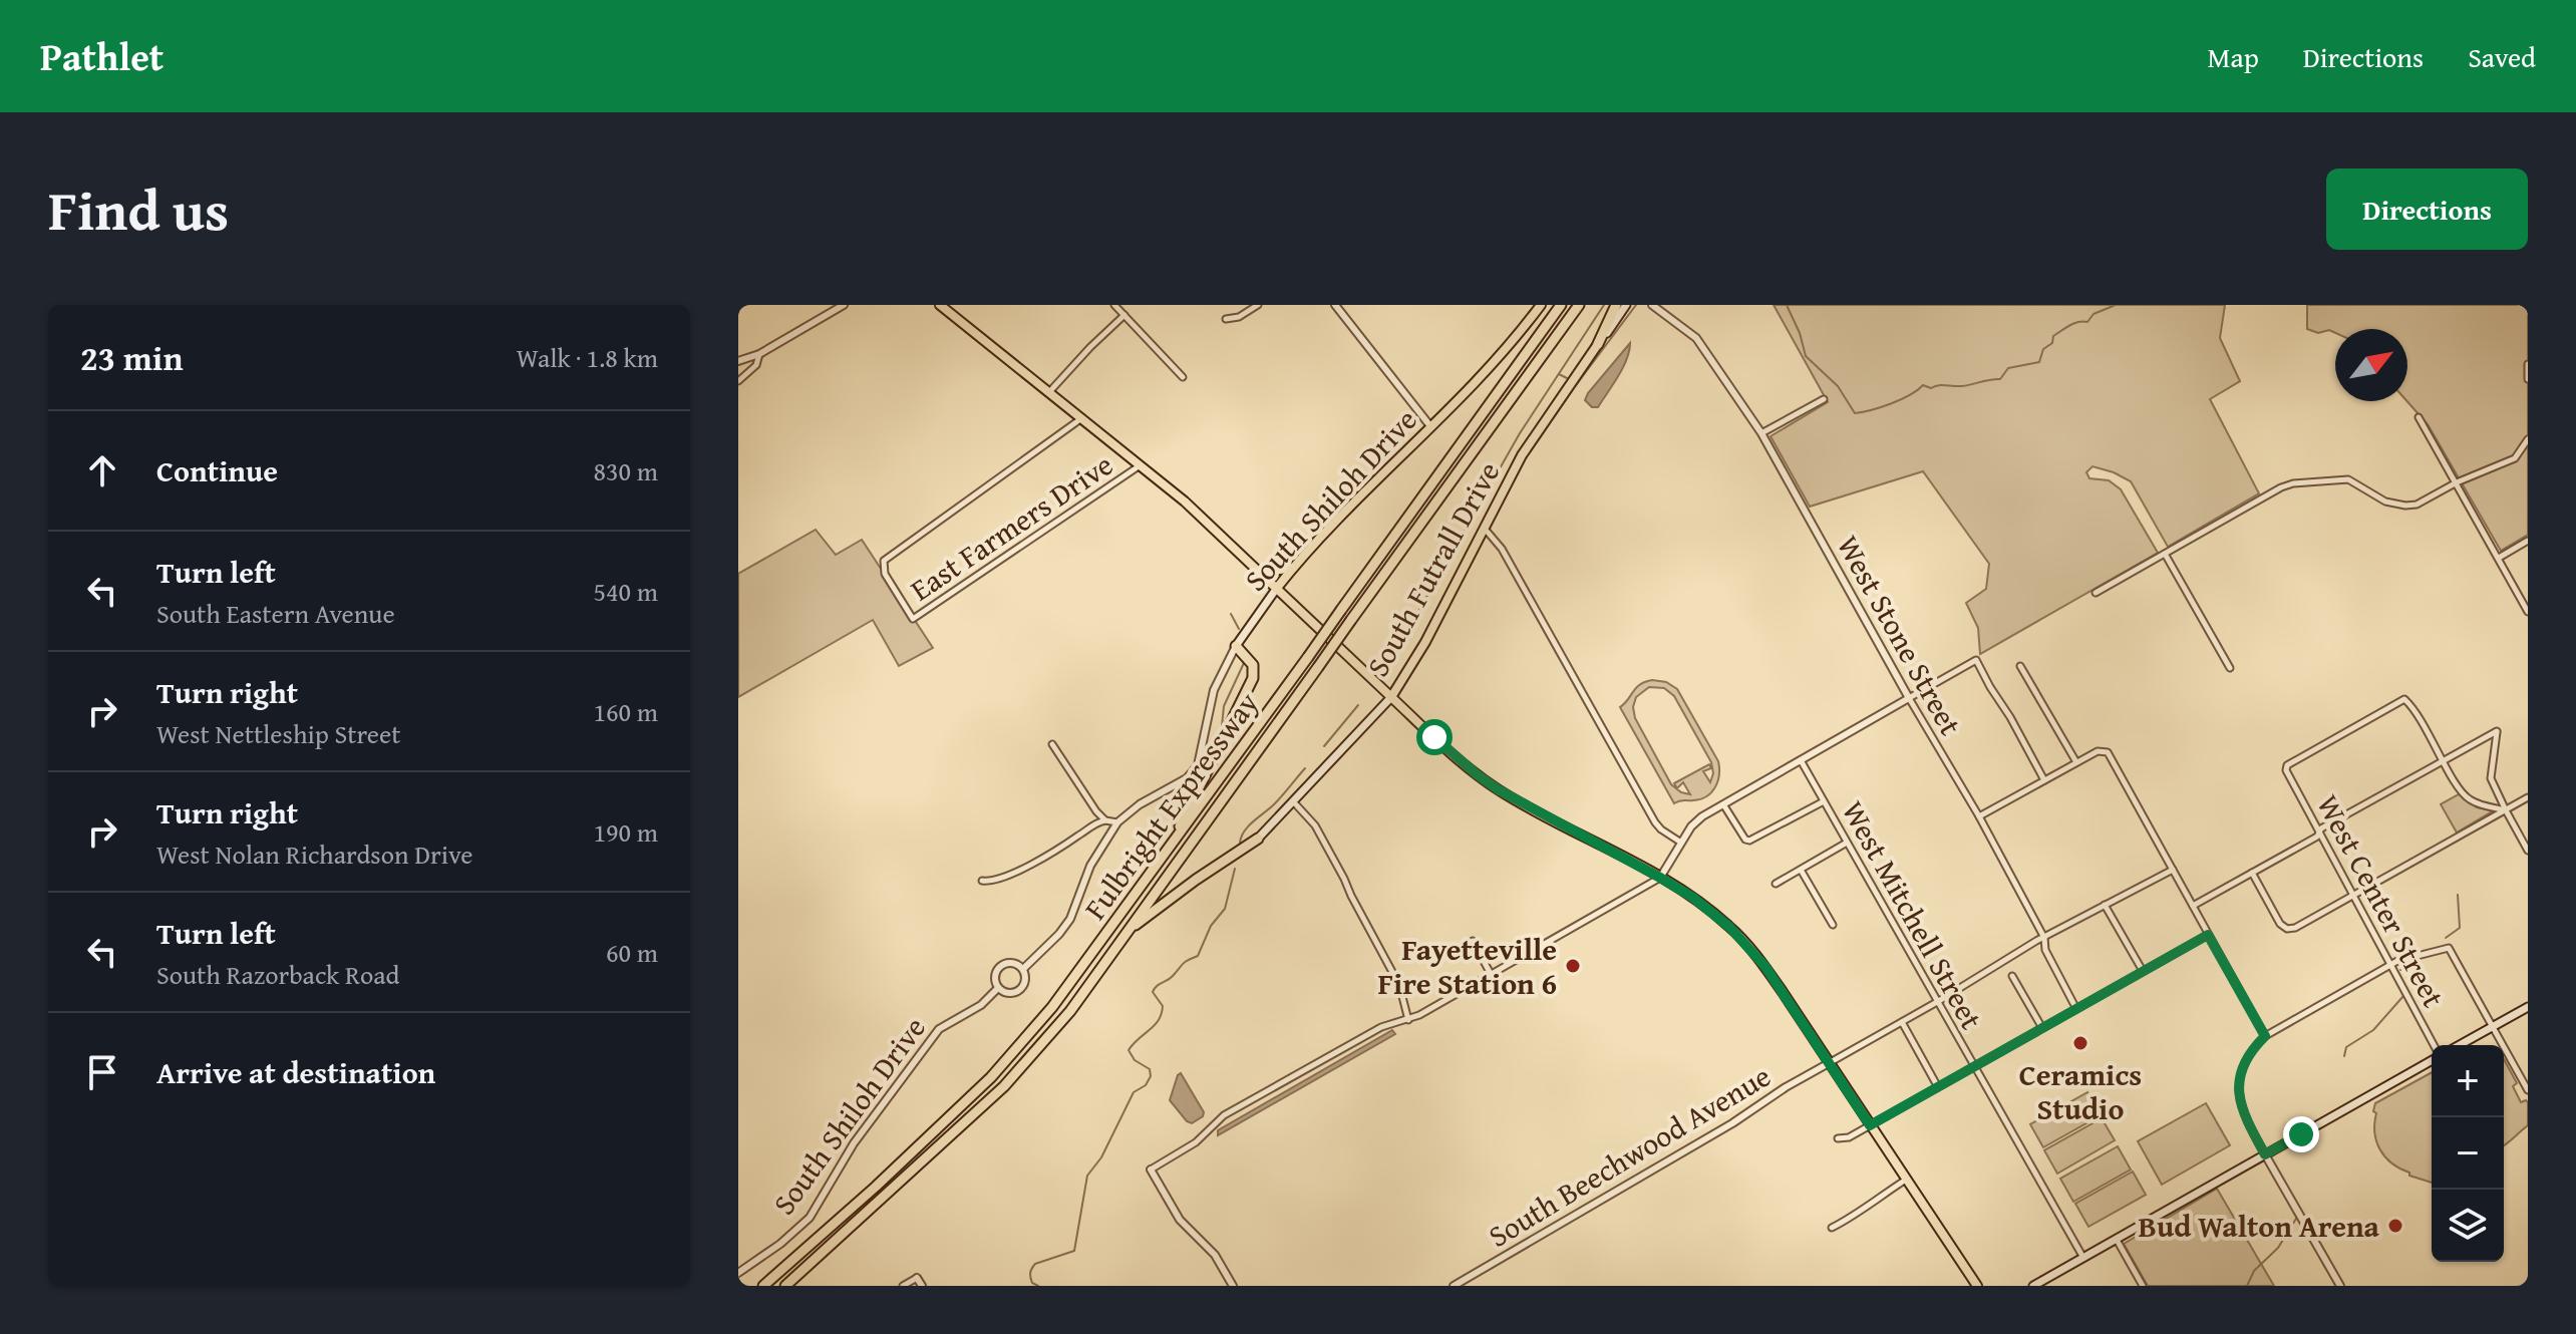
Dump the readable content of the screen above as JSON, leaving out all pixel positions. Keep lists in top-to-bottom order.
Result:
{
  "streets": {
    "highway": ["Fulbright Expressway"],
    "main road": ["South Shiloh Drive", "South Futrall Drive"],
    "street": [
      "East Farmers Drive",
      "West Stone Street",
      "West Center Street",
      "West Mitchell Street",
      "South Beechwood Avenue"
    ]
  },
  "places": ["Fayetteville Fire Station 6", "Ceramics Studio", "Bud Walton Arena"],
  "north": "top right",
  "page": {
    "header": "Pathlet",
    "nav": ["Map", "Directions", "Saved"],
    "title": "Find us",
    "buttons": "Directions",
    "heading": ["23 min", "Walk · 1.8 km"],
    "list": [
      ["Continue", "830 m"],
      ["Turn left", "South Eastern Avenue", "540 m"],
      ["Turn right", "West Nettleship Street", "160 m"],
      ["Turn right", "West Nolan Richardson Drive", "190 m"],
      ["Turn left", "South Razorback Road", "60 m"],
      "Arrive at destination"
    ],
    "map_buttons": ["+", "−"]
  }
}
